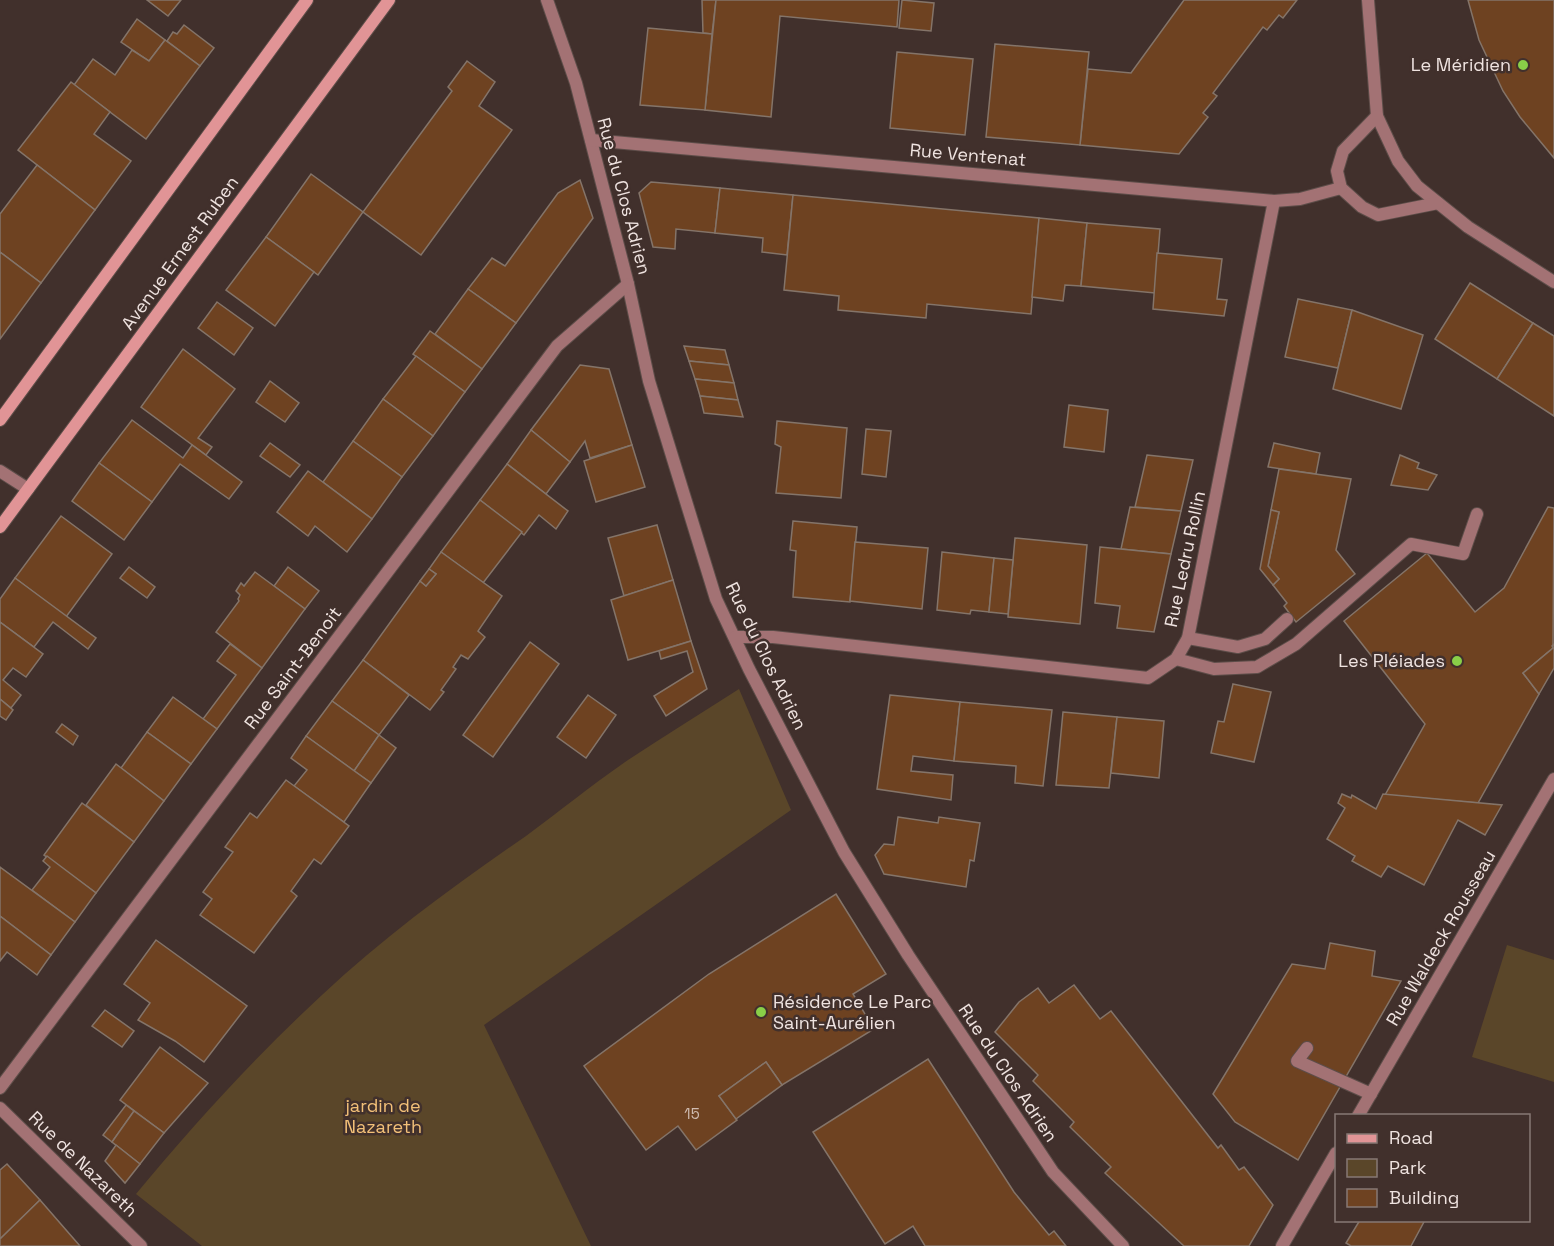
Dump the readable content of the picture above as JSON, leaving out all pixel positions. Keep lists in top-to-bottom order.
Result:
{
  "streets": {
    "street": [
      "Rue Ventenat",
      "Rue du Clos Adrien",
      "Avenue Ernest Ruben",
      "Rue Ledru Rollin",
      "Rue Saint-Benoit",
      "Rue Waldeck Rousseau",
      "Rue de Nazareth"
    ]
  },
  "crossings": [
    ["Rue Ventenat", "Rue du Clos Adrien"],
    ["Rue Ventenat", "Rue Ledru Rollin"],
    ["Rue du Clos Adrien", "Rue Ledru Rollin"],
    ["Rue du Clos Adrien", "Rue Saint-Benoit"]
  ],
  "parks": ["jardin de Nazareth"],
  "places": ["Le Méridien", "Les Pléiades", "Résidence Le Parc Saint-Aurélien"],
  "house_numbers": ["15"],
  "legend": ["Road", "Park", "Building"]
}
